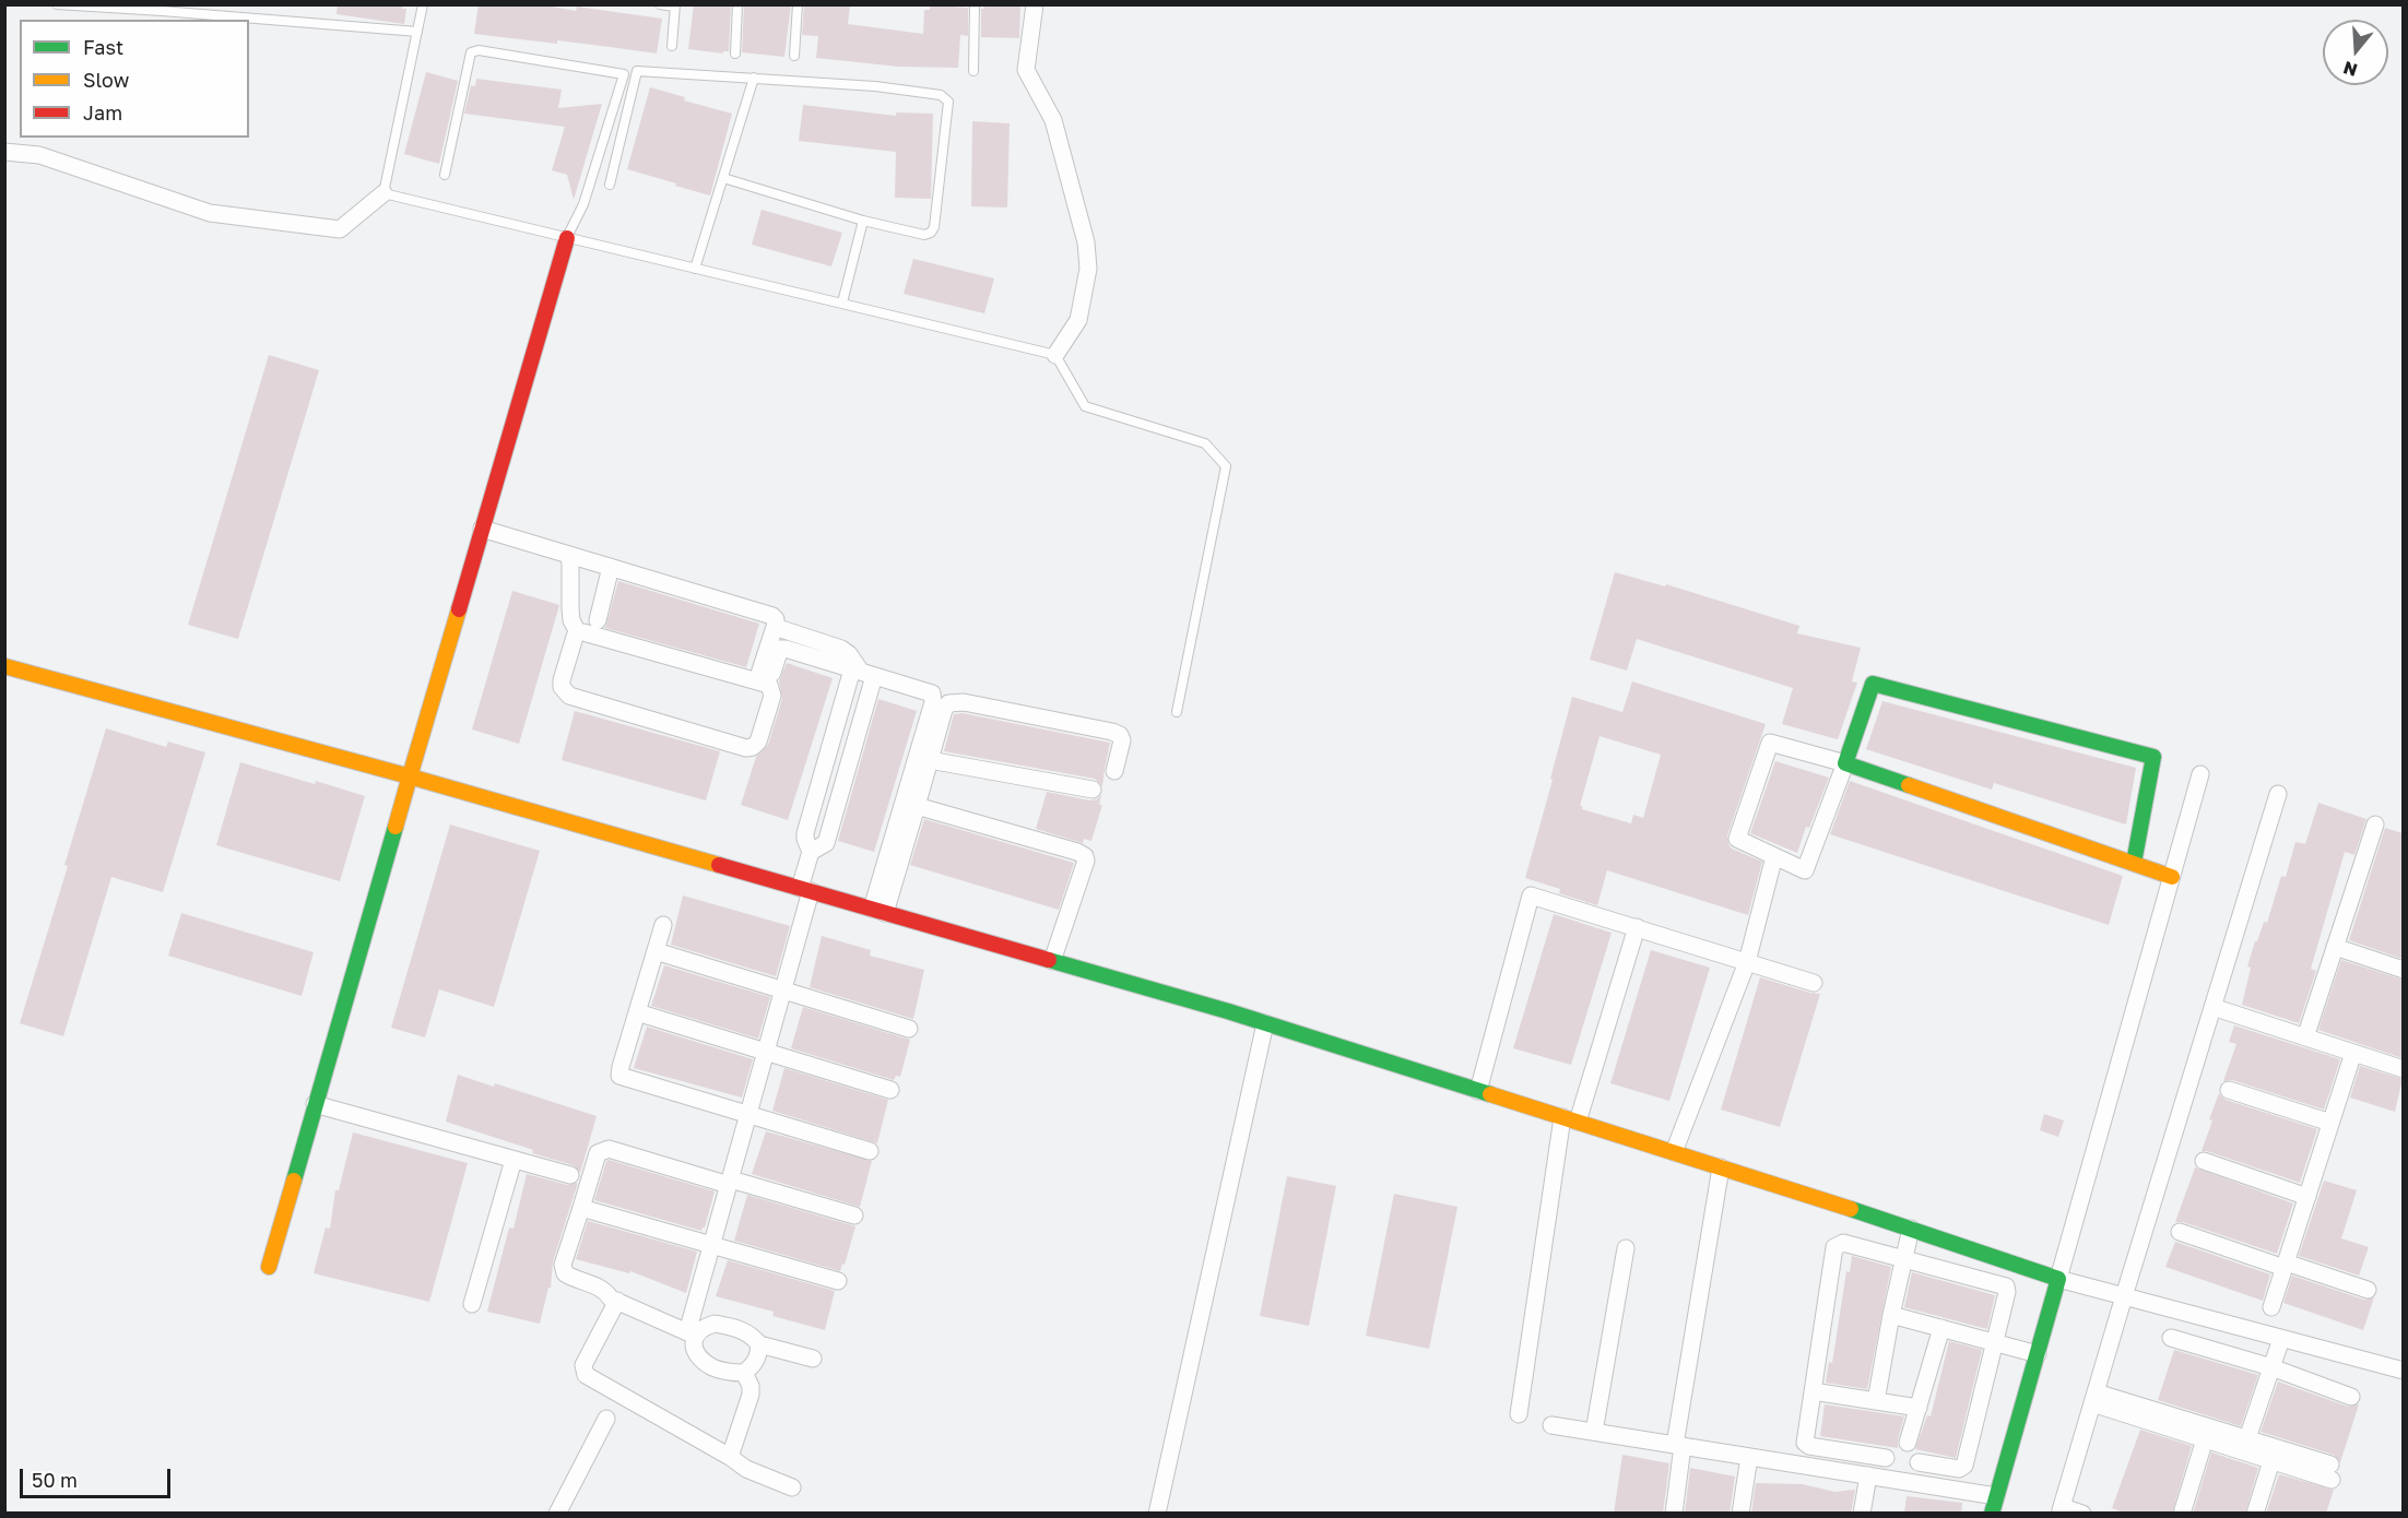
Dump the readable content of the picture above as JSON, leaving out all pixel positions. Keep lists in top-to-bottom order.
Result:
{
  "legend": ["Fast", "Slow", "Jam"],
  "scale_bar": "50 m",
  "north": "bottom"
}
